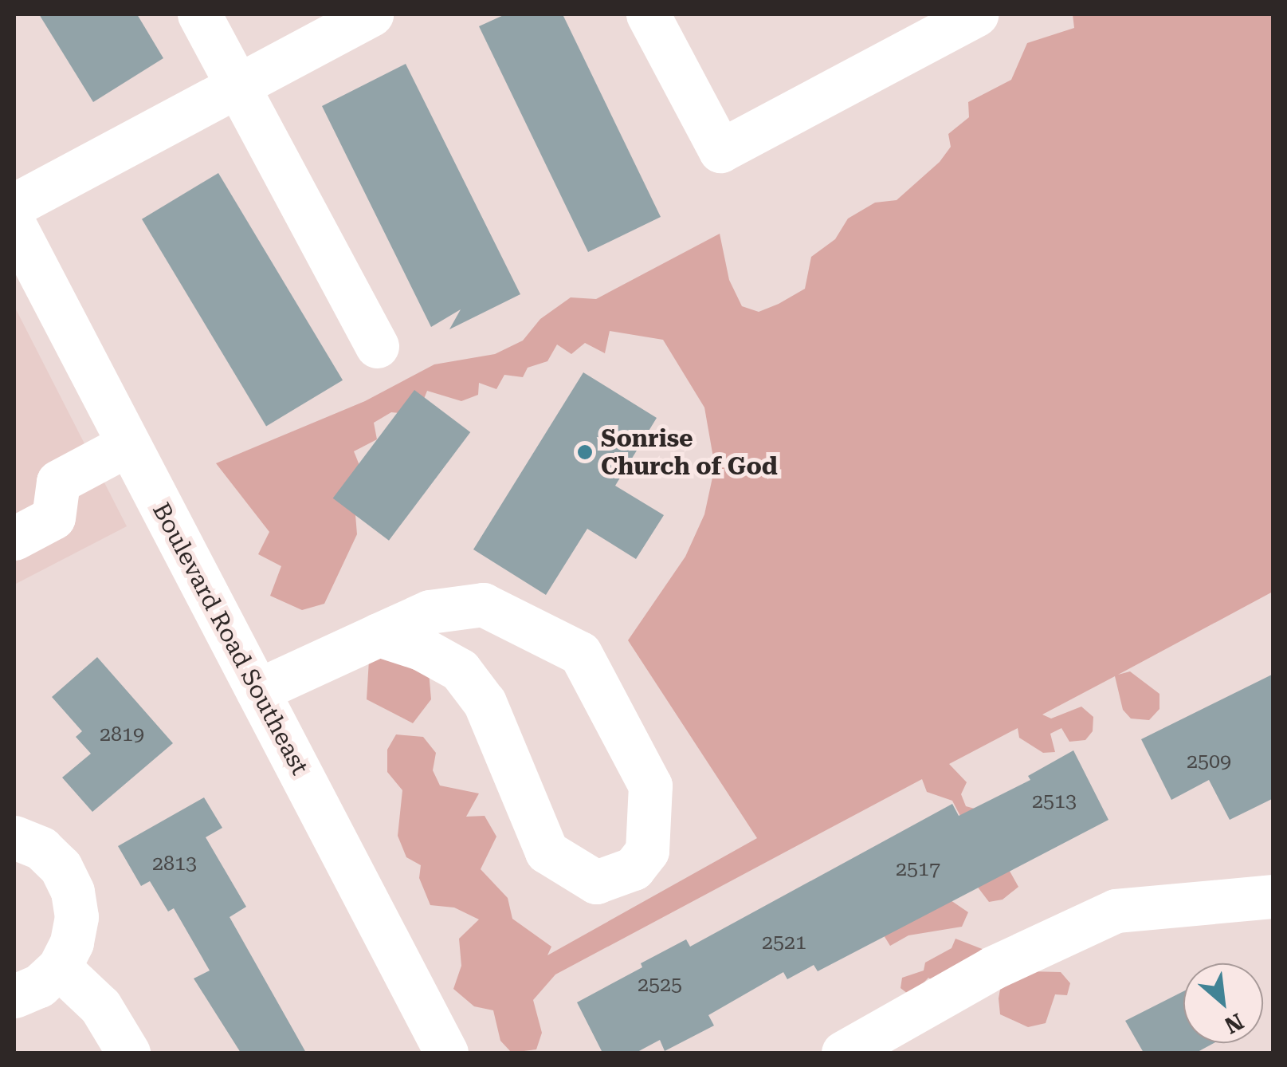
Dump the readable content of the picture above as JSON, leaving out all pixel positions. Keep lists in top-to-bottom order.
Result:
{
  "streets": {
    "street": ["Boulevard Road Southeast"]
  },
  "places": ["Sonrise Church of God"],
  "house_numbers": [
    "2819",
    "2509",
    "2513",
    "2813",
    "2517",
    "2521",
    "2525"
  ],
  "north": "bottom right"
}
